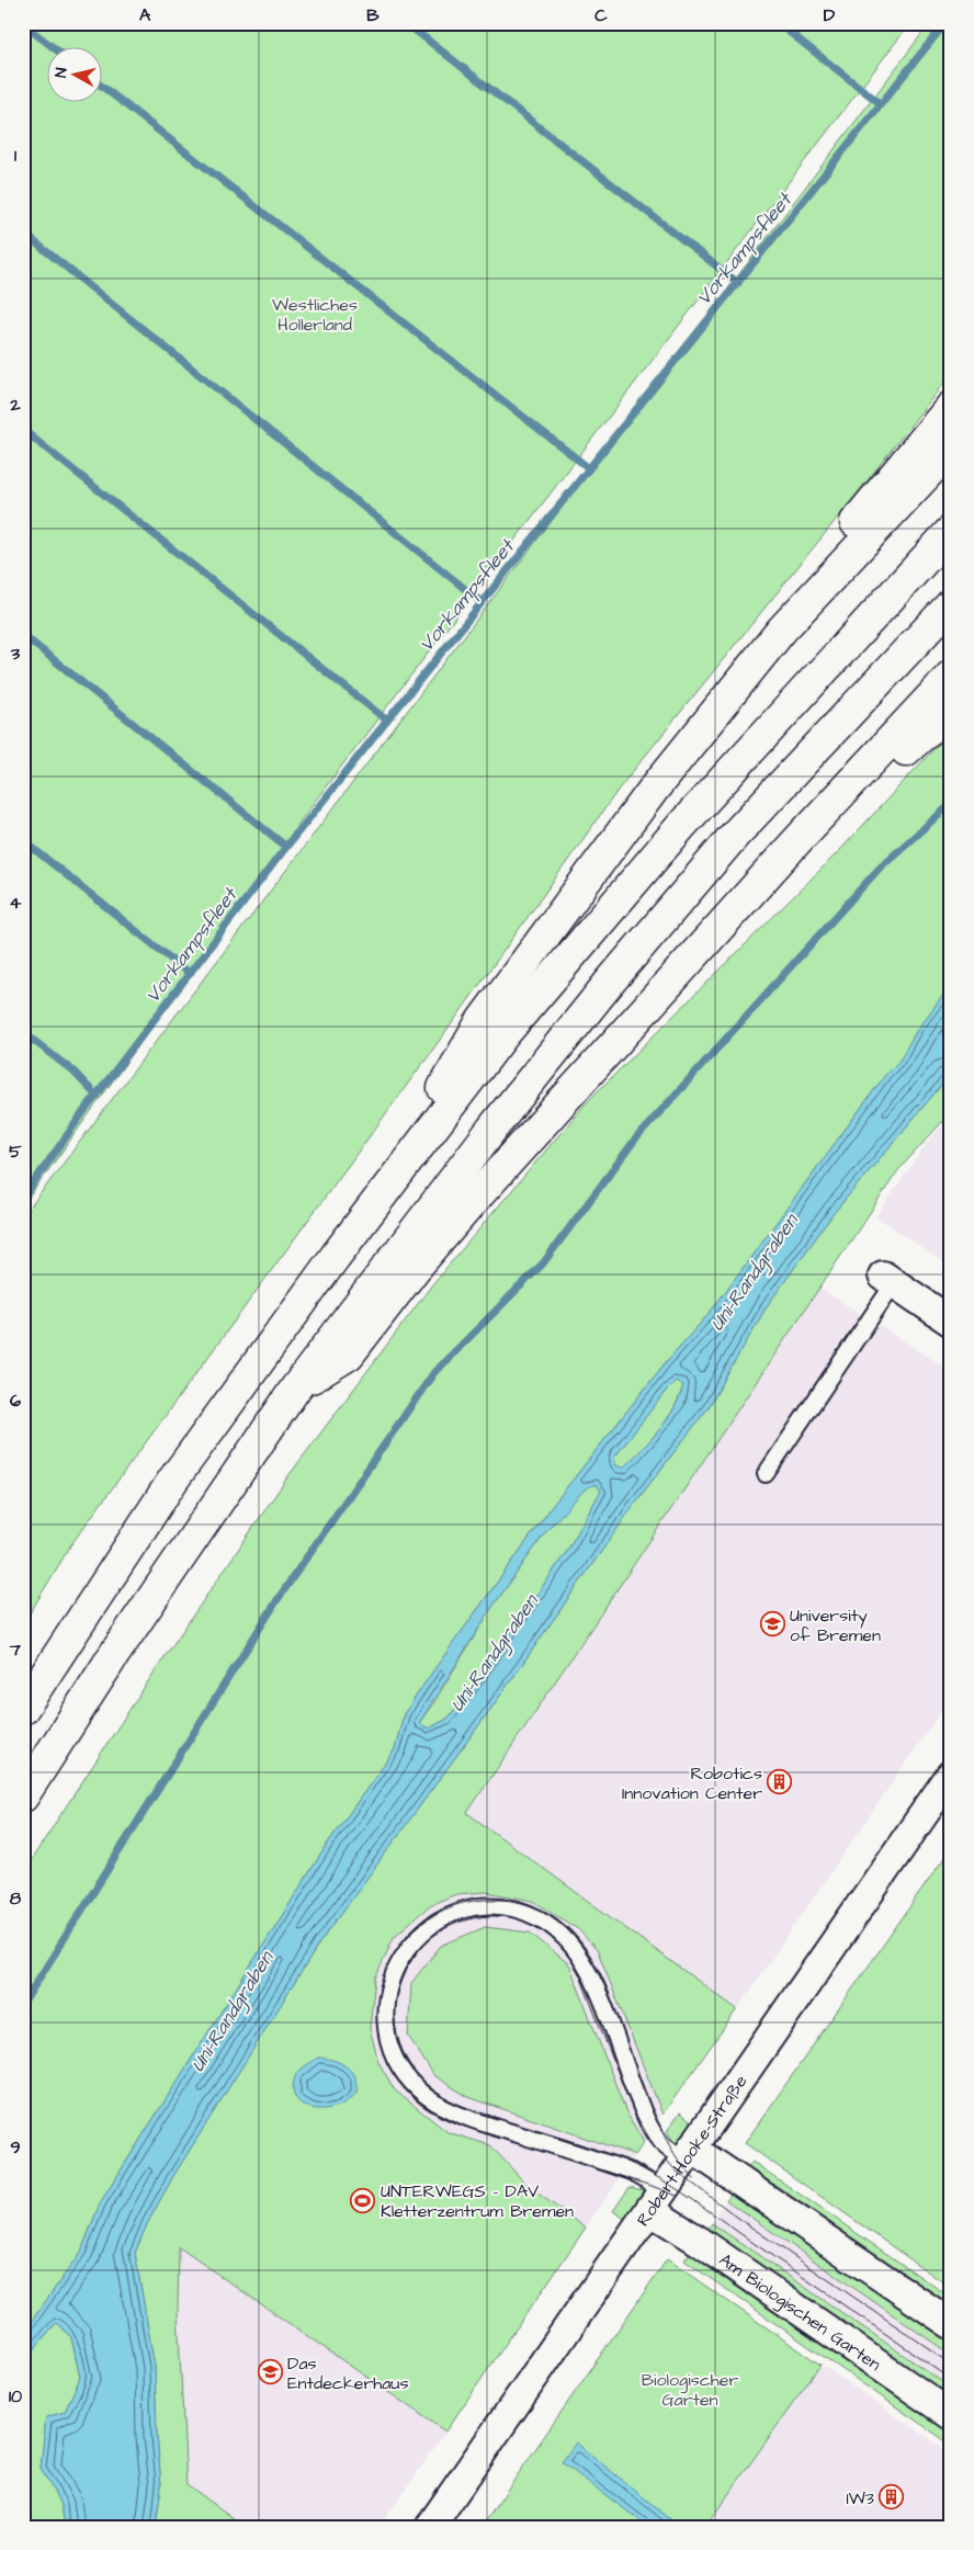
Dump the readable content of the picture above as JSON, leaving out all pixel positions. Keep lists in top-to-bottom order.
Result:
{
  "streets": {
    "street": ["Robert-Hooke-Straße", "Am Biologischen Garten"]
  },
  "crossings": [
    ["Robert-Hooke-Straße", "Am Biologischen Garten"]
  ],
  "water": ["Vorkampsfleet", "Uni-Randgraben"],
  "parks": ["Westliches Hollerland", "Biologischer Garten"],
  "places": {
    "school or university": ["University of Bremen", "Das Entdeckerhaus"],
    "building": ["Robotics Innovation Center", "IW3"],
    "sports": ["UNTERWEGS - DAV Kletterzentrum Bremen"]
  },
  "north": "left",
  "grid": {
    "columns": [
      "A",
      "B",
      "C",
      "D"
    ],
    "rows": [
      "1",
      "2",
      "3",
      "4",
      "5",
      "6",
      "7",
      "8",
      "9",
      "10"
    ]
  }
}
